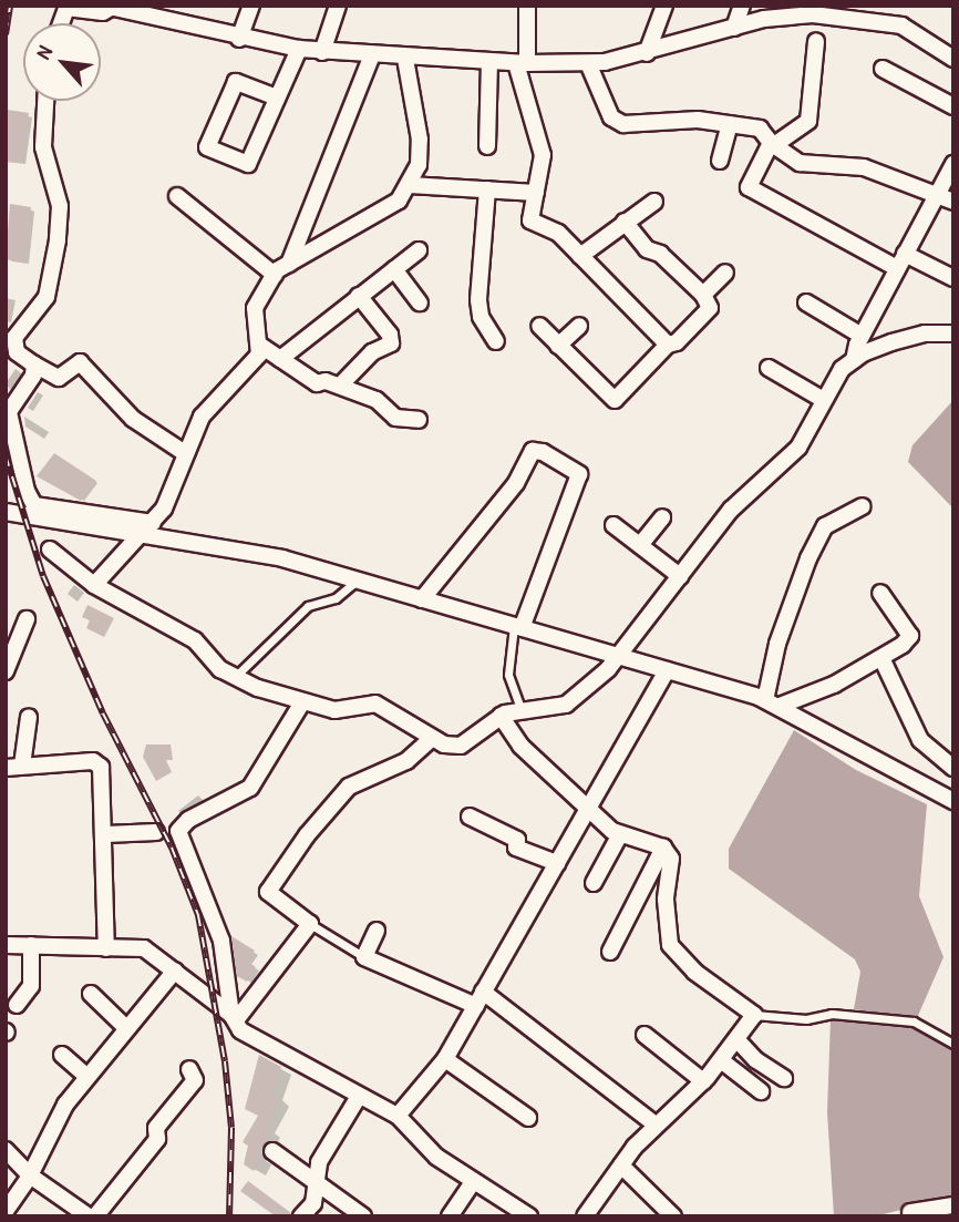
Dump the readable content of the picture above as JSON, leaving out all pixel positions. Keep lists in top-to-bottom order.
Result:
{
  "north": "top left"
}
